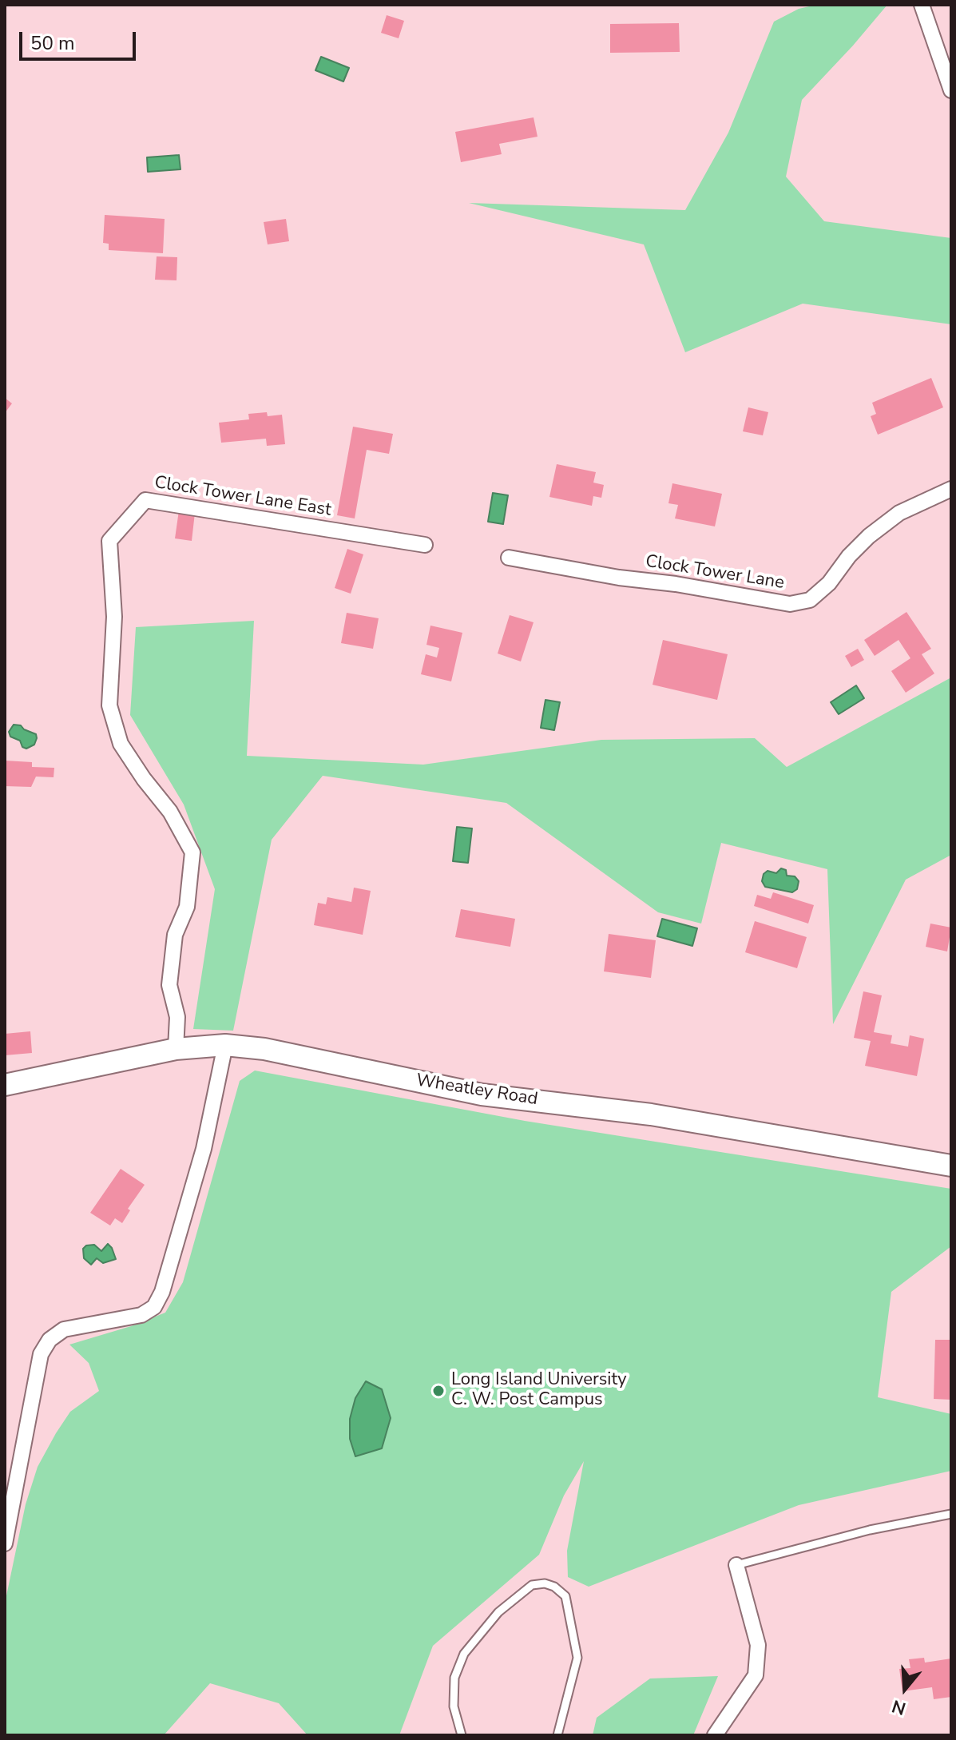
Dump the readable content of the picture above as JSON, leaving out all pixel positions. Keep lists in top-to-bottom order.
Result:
{
  "streets": {
    "main road": ["Wheatley Road"],
    "street": ["Clock Tower Lane East", "Clock Tower Lane"]
  },
  "crossings": [
    ["Clock Tower Lane East", "Wheatley Road"]
  ],
  "places": ["Long Island University C. W. Post Campus"],
  "scale_bar": "50 m",
  "north": "bottom"
}
